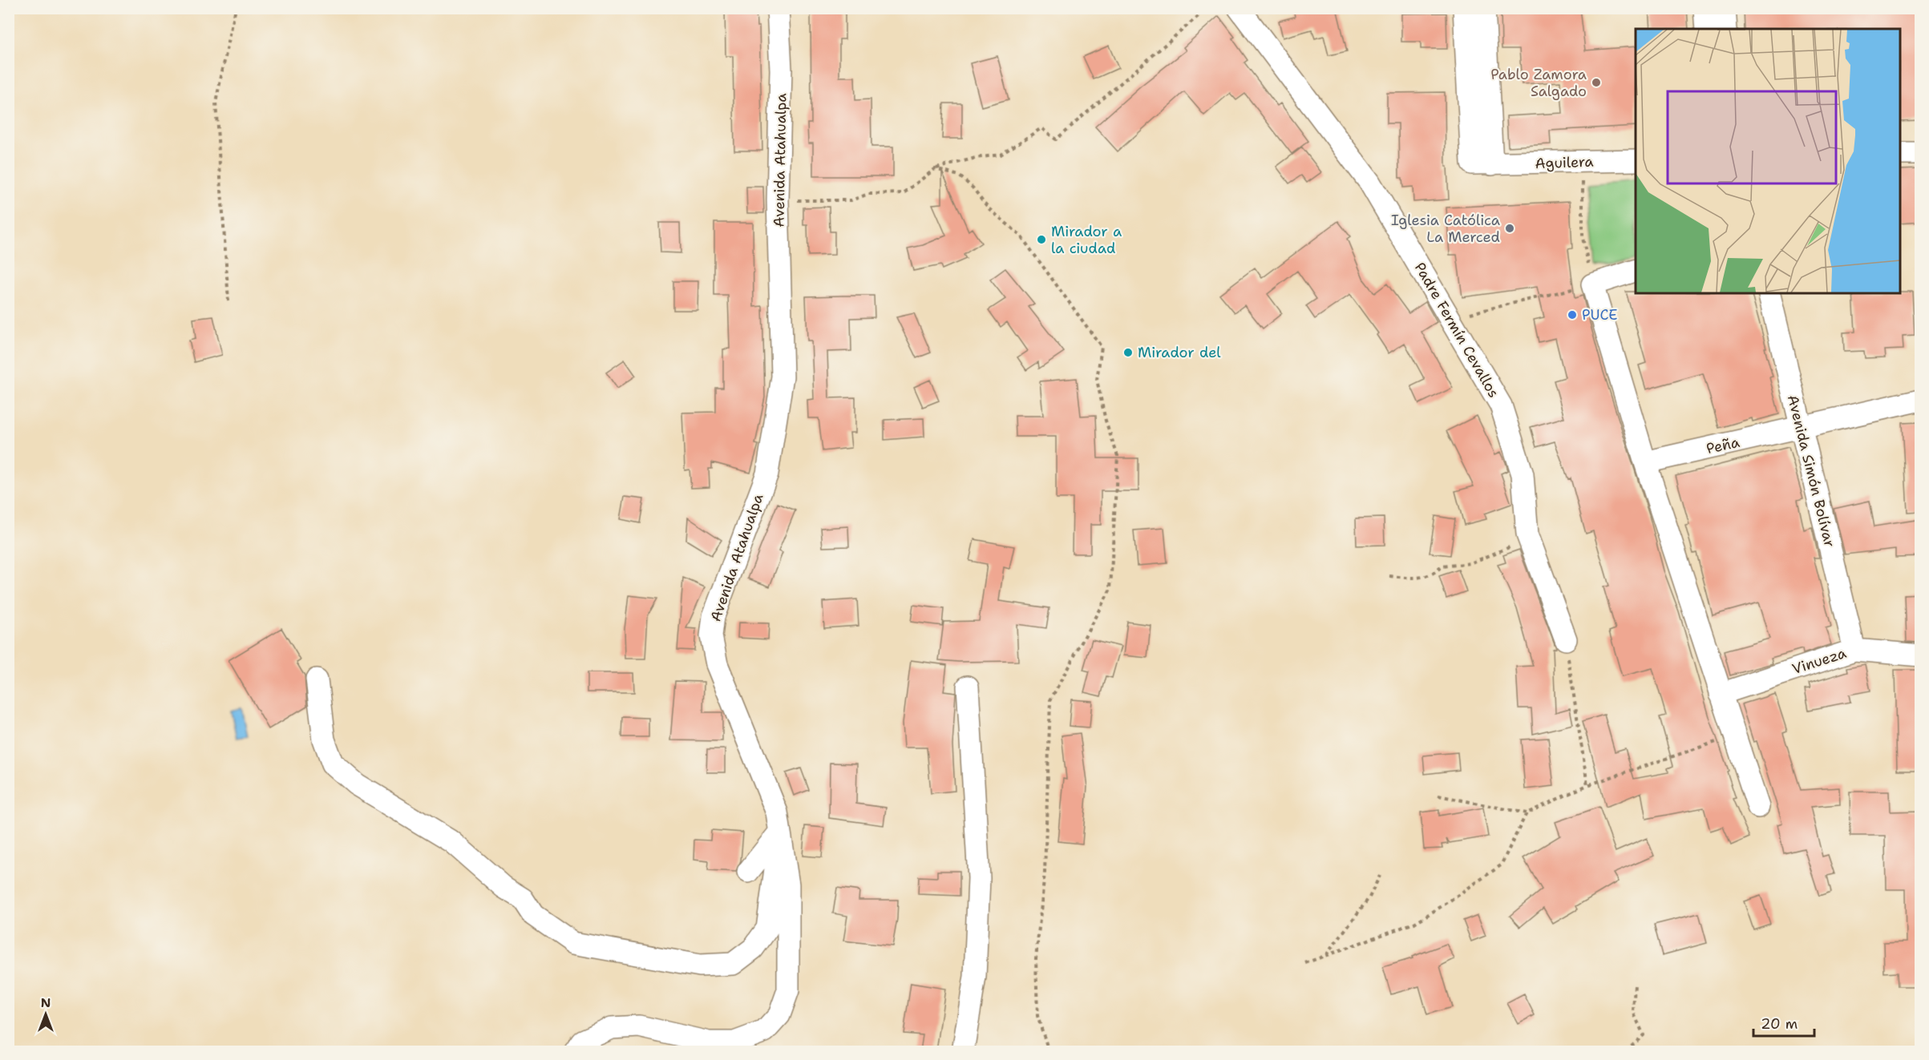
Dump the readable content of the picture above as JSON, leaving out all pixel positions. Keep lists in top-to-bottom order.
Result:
{
  "streets": {
    "street": [
      "Avenida Atahualpa",
      "Aguilera",
      "Padre Fermín Cevallos",
      "Peña",
      "Avenida Simón Bolívar",
      "Vinueza"
    ]
  },
  "crossings": [
    ["Peña", "Avenida Simón Bolívar"],
    ["Avenida Simón Bolívar", "Vinueza"]
  ],
  "places": [
    "Pablo Zamora Salgado",
    "Iglesia Católica La Merced",
    "Mirador a la ciudad",
    "PUCE",
    "Mirador del"
  ],
  "scale_bar": "20 m",
  "north": "top"
}
